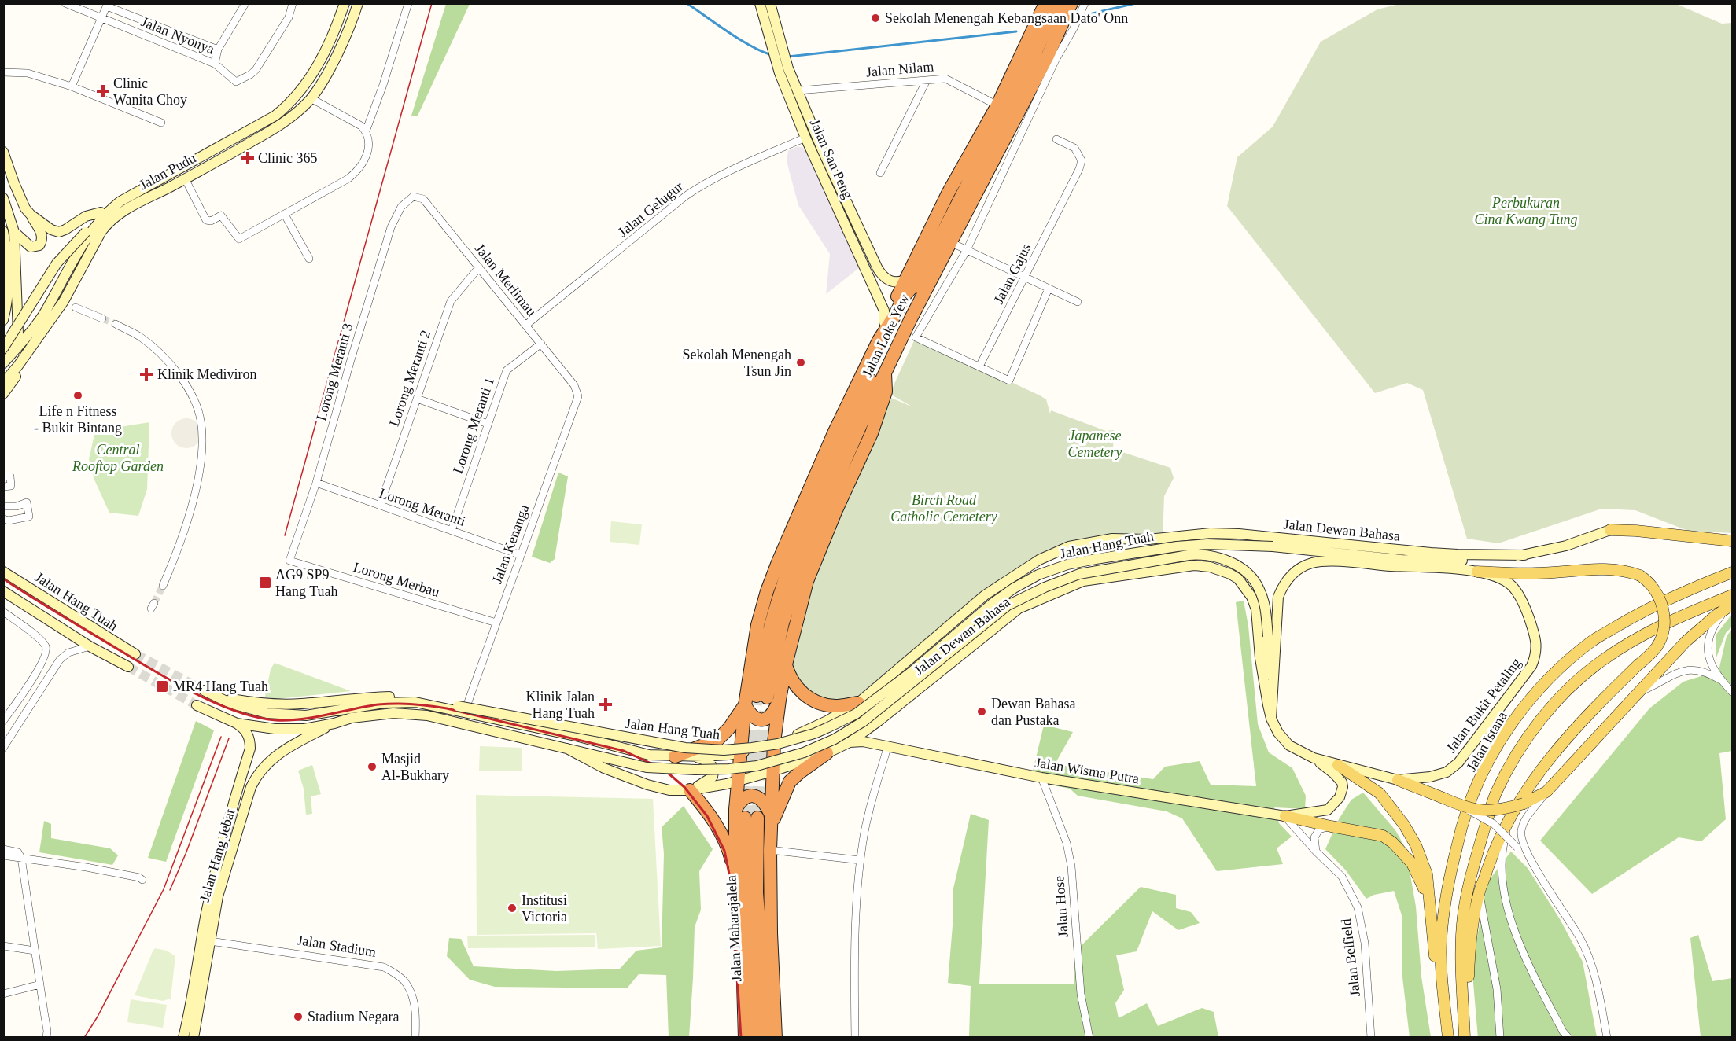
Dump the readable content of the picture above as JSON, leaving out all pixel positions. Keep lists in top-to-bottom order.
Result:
{
  "streets": {
    "highway": ["Jalan Loke Yew", "Jalan Maharajalela"],
    "main road": [
      "Jalan San Peng",
      "Jalan Pudu",
      "Jalan Dewan Bahasa",
      "Jalan Hang Tuah",
      "Jalan Bukit Petaling",
      "Jalan Istana",
      "Jalan Wisma Putra",
      "Jalan Hang Jebat"
    ],
    "street": [
      "Jalan Nyonya",
      "Jalan Nilam",
      "Jalan Gelugur",
      "Jalan Gajus",
      "Jalan Merlimau",
      "Lorong Meranti 3",
      "Lorong Meranti 2",
      "Lorong Meranti 1",
      "Lorong Meranti",
      "Jalan Kenanga",
      "Lorong Merbau",
      "Jalan Hose",
      "Jalan Stadium",
      "Jalan Belfield"
    ]
  },
  "crossings": [
    ["Jalan Nilam", "Jalan San Peng"],
    ["Jalan San Peng", "Jalan Gelugur"],
    ["Jalan San Peng", "Jalan Loke Yew"],
    ["Jalan Gelugur", "Jalan Merlimau"],
    ["Jalan Merlimau", "Lorong Meranti 3"],
    ["Jalan Merlimau", "Lorong Meranti 2"],
    ["Jalan Merlimau", "Lorong Meranti 1"],
    ["Jalan Merlimau", "Jalan Kenanga"],
    ["Lorong Meranti 3", "Lorong Meranti"],
    ["Lorong Meranti 3", "Lorong Merbau"],
    ["Lorong Meranti 2", "Lorong Meranti"],
    ["Lorong Meranti 1", "Lorong Meranti"],
    ["Lorong Meranti", "Jalan Kenanga"],
    ["Jalan Dewan Bahasa", "Jalan Hang Tuah"],
    ["Jalan Dewan Bahasa", "Jalan Bukit Petaling"],
    ["Jalan Dewan Bahasa", "Jalan Wisma Putra"],
    ["Jalan Kenanga", "Jalan Hang Tuah"],
    ["Jalan Kenanga", "Lorong Merbau"],
    ["Jalan Hang Tuah", "Jalan Hang Jebat"],
    ["Jalan Wisma Putra", "Jalan Hose"],
    ["Jalan Wisma Putra", "Jalan Belfield"],
    ["Jalan Hang Jebat", "Jalan Stadium"]
  ],
  "parks": [
    "Perbukuran Cina Kwang Tung",
    "Japanese Cemetery",
    "Central Rooftop Garden",
    "Birch Road Catholic Cemetery"
  ],
  "places": {
    "other": [
      "Sekolah Menengah Kebangsaan Dato' Onn",
      "Sekolah Menengah Tsun Jin",
      "Life n Fitness - Bukit Bintang",
      "Dewan Bahasa dan Pustaka",
      "Masjid Al-Bukhary",
      "Institusi Victoria",
      "Stadium Negara"
    ],
    "health": [
      "Clinic Wanita Choy",
      "Clinic 365",
      "Klinik Mediviron",
      "Klinik Jalan Hang Tuah"
    ],
    "transit": ["AG9 SP9 Hang Tuah", "MR4 Hang Tuah"]
  }
}
